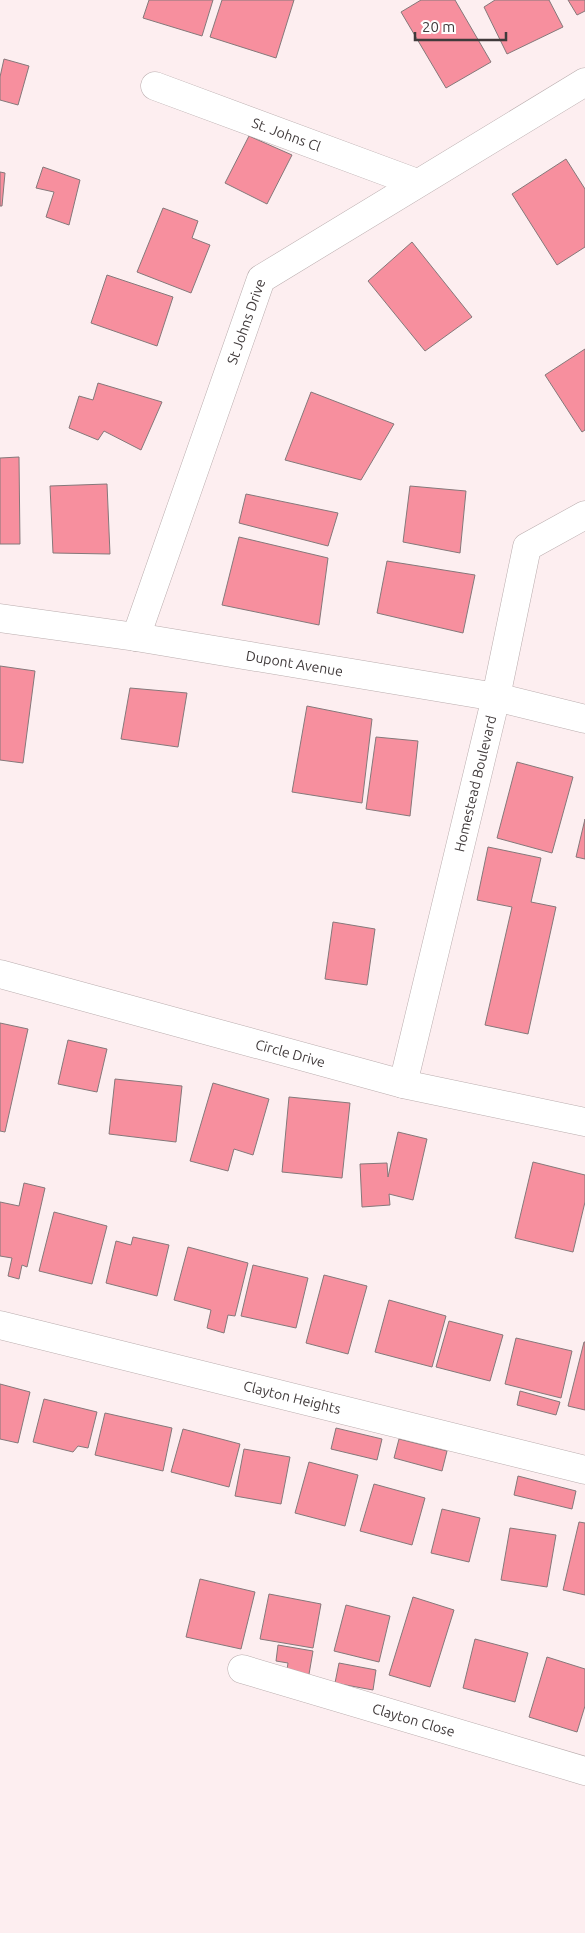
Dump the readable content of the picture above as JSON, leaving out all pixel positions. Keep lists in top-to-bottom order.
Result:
{
  "streets": {
    "street": [
      "St. Johns Cl",
      "St Johns Drive",
      "Dupont Avenue",
      "Homestead Boulevard",
      "Circle Drive",
      "Clayton Heights",
      "Clayton Close"
    ]
  },
  "crossings": [
    ["St. Johns Cl", "St Johns Drive"],
    ["St Johns Drive", "Dupont Avenue"],
    ["Dupont Avenue", "Homestead Boulevard"],
    ["Homestead Boulevard", "Circle Drive"]
  ],
  "scale_bar": "20 m"
}
